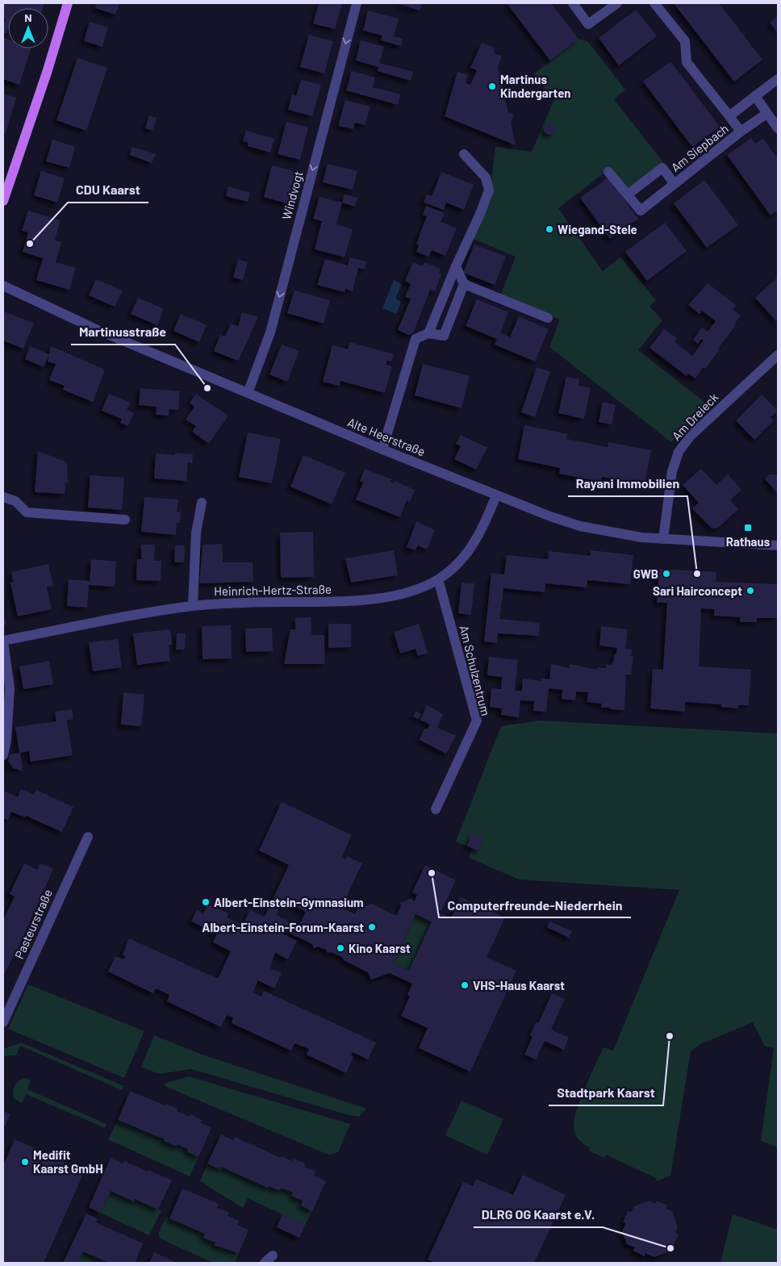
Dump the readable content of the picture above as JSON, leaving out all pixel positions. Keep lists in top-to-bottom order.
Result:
{
  "streets": {
    "street": [
      "Am Siepbach",
      "Windvogt",
      "Am Dreieck",
      "Alte Heerstraße",
      "Heinrich-Hertz-Straße",
      "Am Schulzentrum",
      "Pasteurstraße"
    ]
  },
  "crossings": [
    ["Windvogt", "Alte Heerstraße"],
    ["Am Dreieck", "Alte Heerstraße"],
    ["Alte Heerstraße", "Heinrich-Hertz-Straße"],
    ["Heinrich-Hertz-Straße", "Am Schulzentrum"]
  ],
  "one_way": ["Windvogt"],
  "places": {
    "other": [
      "Martinus Kindergarten",
      "Wiegand-Stele",
      "CDU Kaarst",
      "Martinusstraße",
      "GWB",
      "Rayani Immobilien",
      "Sari Hairconcept",
      "Computerfreunde-Niederrhein",
      "Albert-Einstein-Gymnasium",
      "Albert-Einstein-Forum-Kaarst",
      "Kino Kaarst",
      "VHS-Haus Kaarst",
      "Stadtpark Kaarst",
      "Medifit Kaarst GmbH",
      "DLRG OG Kaarst e.V."
    ],
    "transit": ["Rathaus"]
  },
  "north": "top"
}
